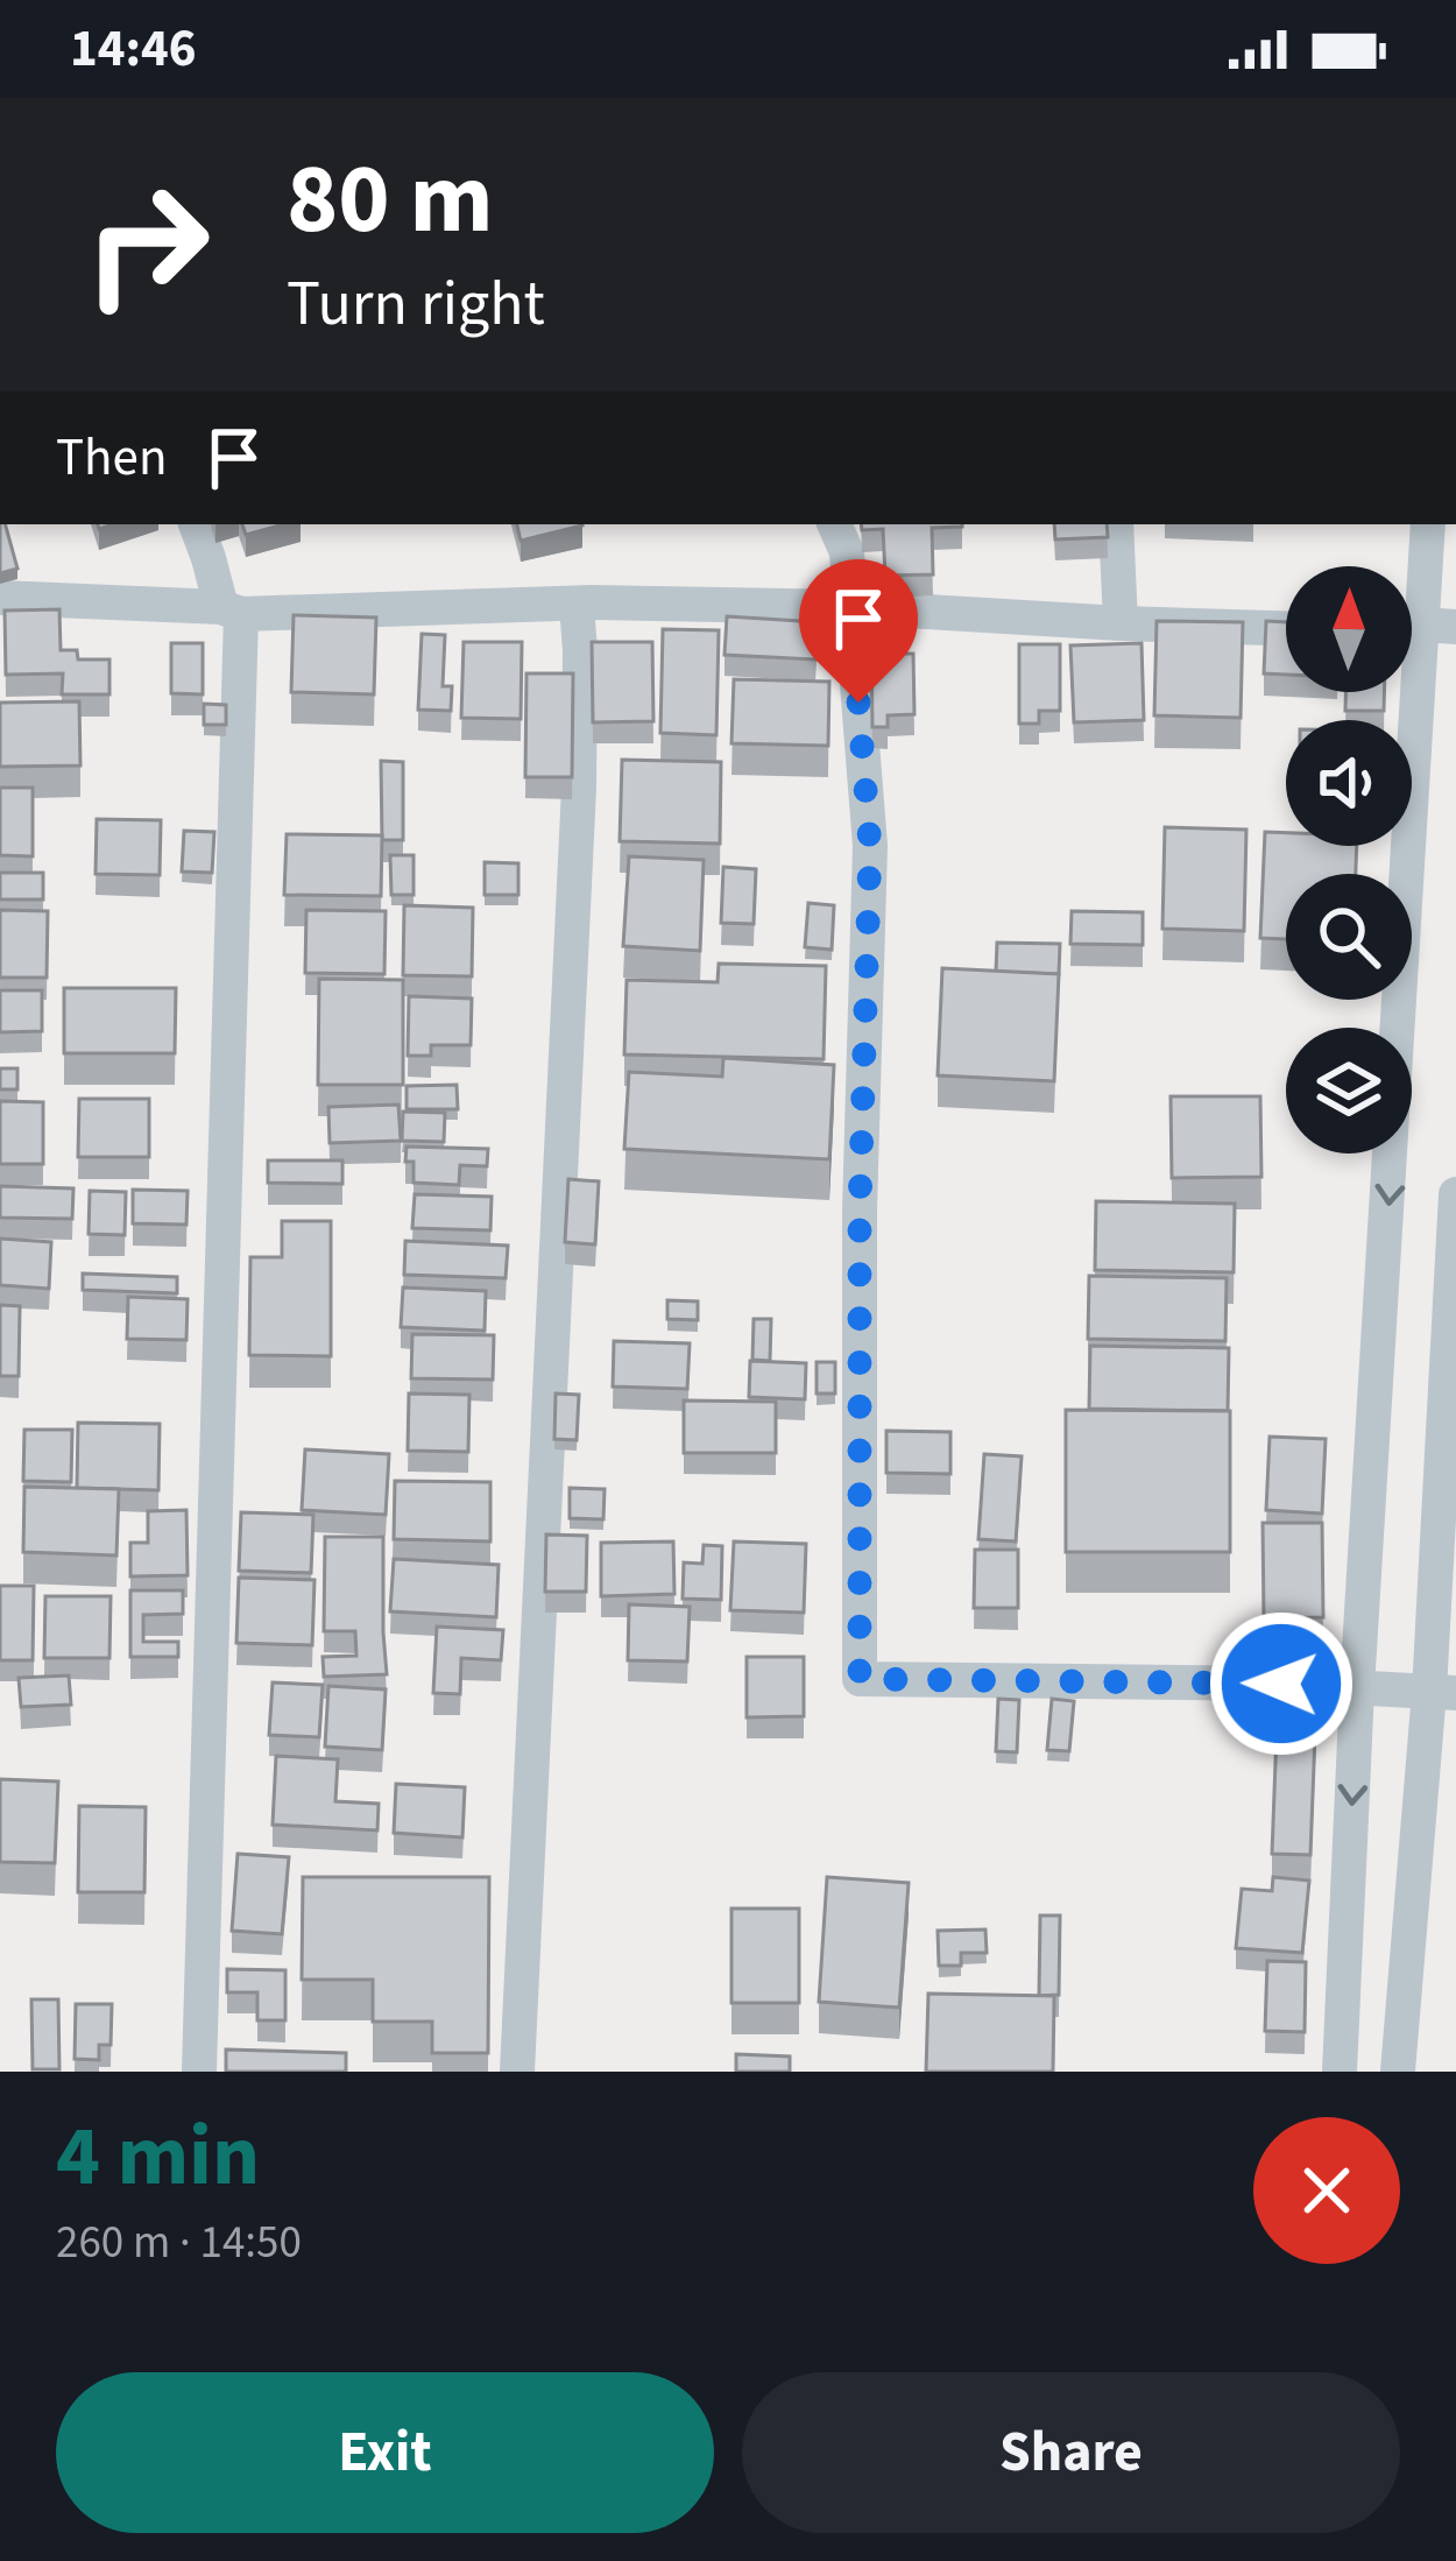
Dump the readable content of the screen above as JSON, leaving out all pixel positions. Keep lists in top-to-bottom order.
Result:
{
  "north": "top",
  "page": {
    "status": "14:46",
    "turn": ["80 m", "Turn right"],
    "then": "Then",
    "heading": ["4 min", "260 m · 14:50"],
    "buttons": ["Exit", "Share"]
  }
}
